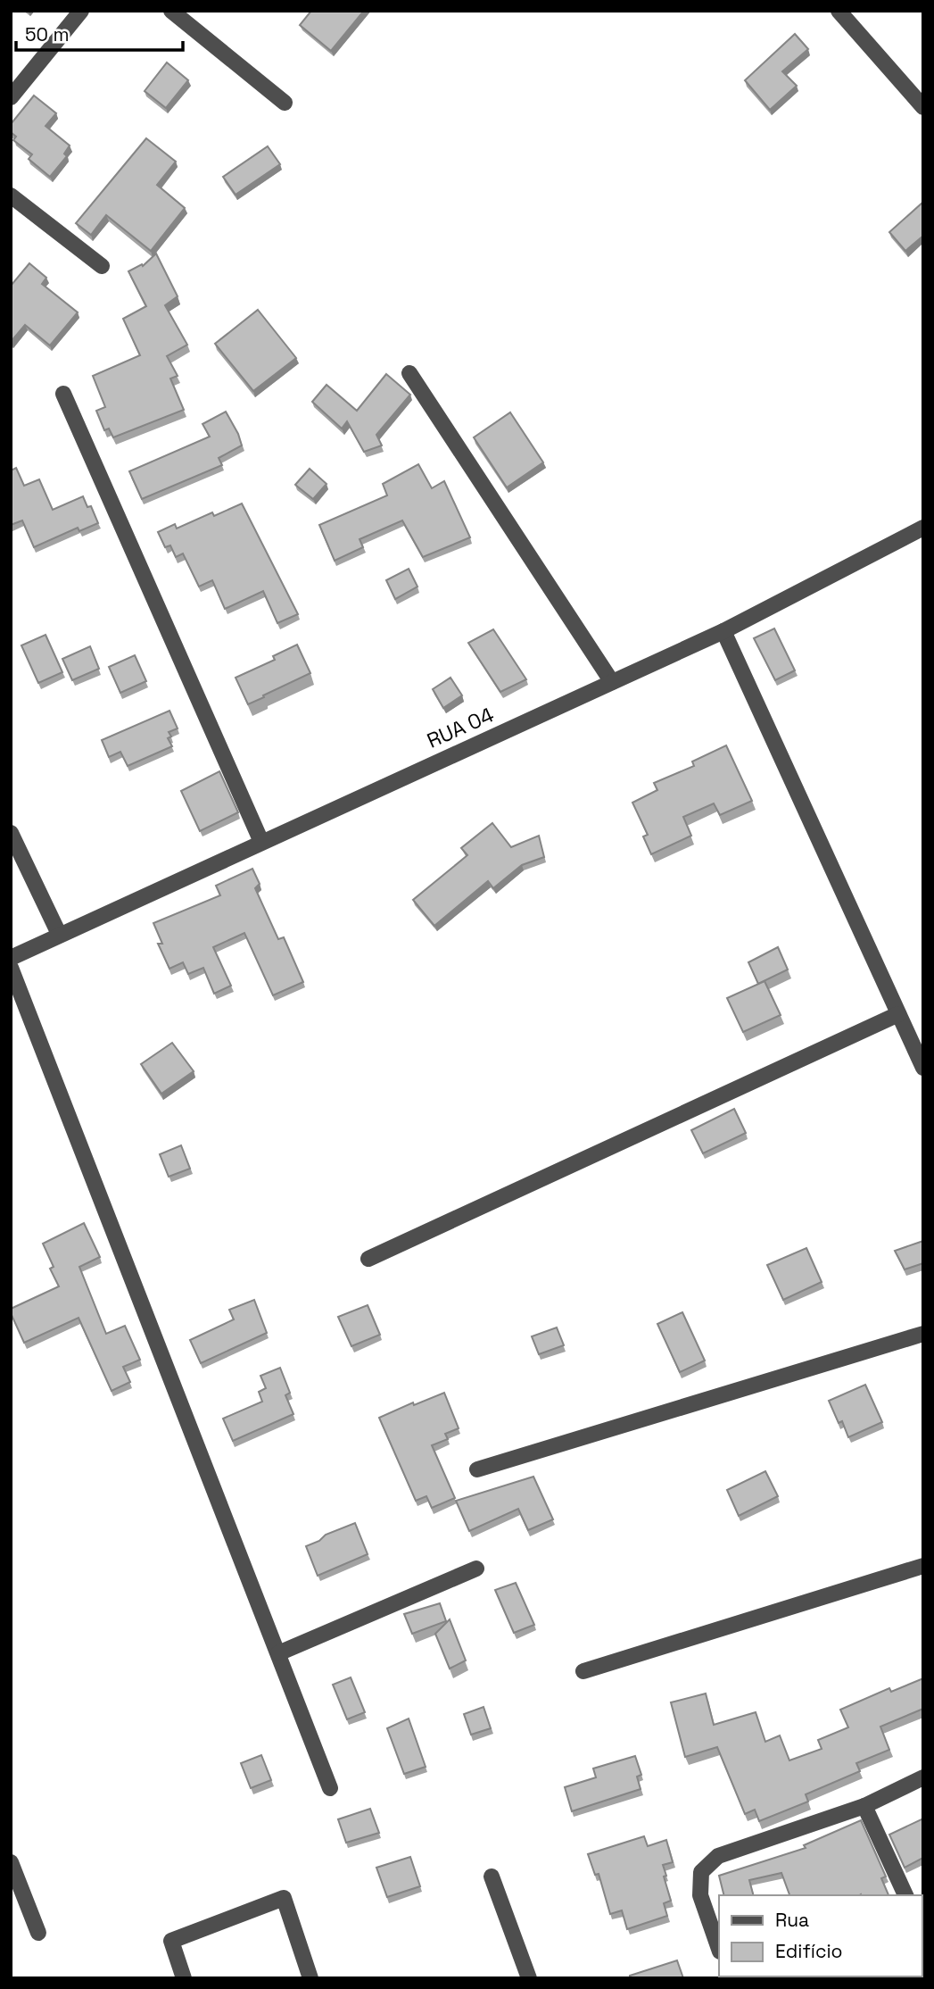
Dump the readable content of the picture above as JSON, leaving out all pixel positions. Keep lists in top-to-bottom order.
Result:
{
  "streets": {
    "street": ["RUA 04"]
  },
  "legend": ["Rua", "Edifício"],
  "scale_bar": "50 m"
}
